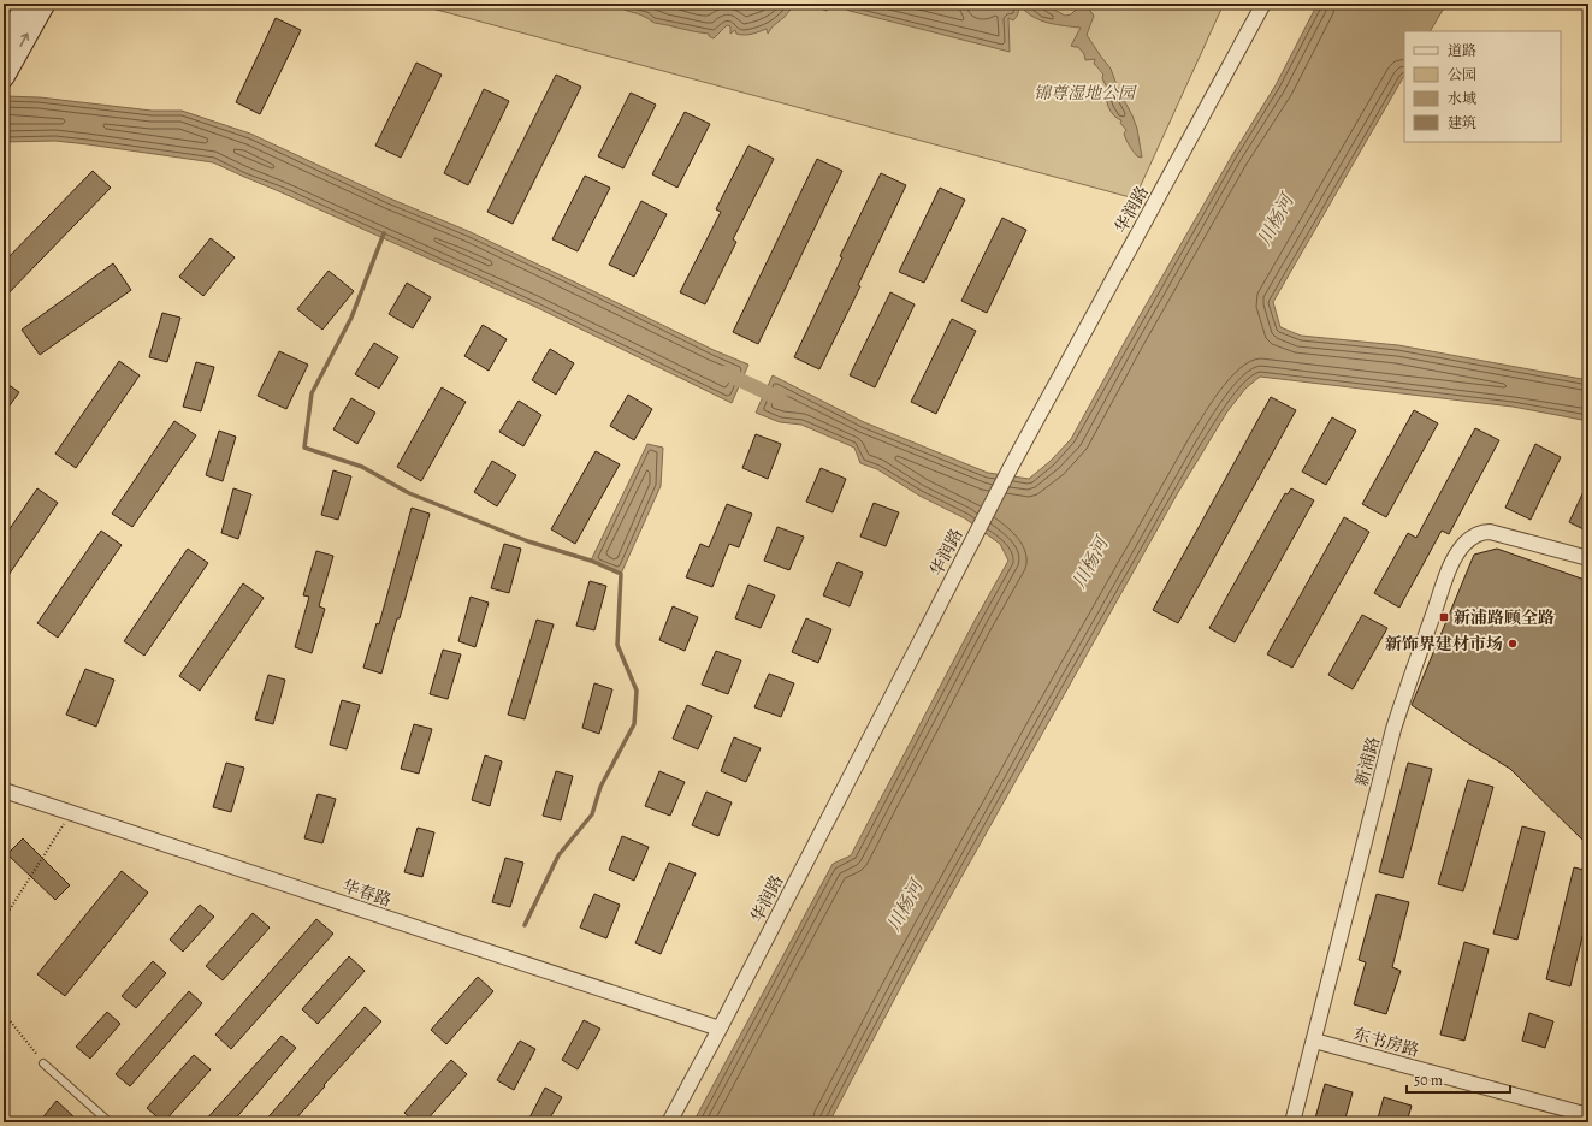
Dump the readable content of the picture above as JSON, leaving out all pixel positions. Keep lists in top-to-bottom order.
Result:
{
  "streets": {
    "street": [
      "华润路",
      "新浦路",
      "华春路",
      "东书房路"
    ]
  },
  "crossings": [
    ["华润路", "华春路"],
    ["新浦路", "东书房路"]
  ],
  "water": ["川杨河"],
  "parks": ["锦尊湿地公园"],
  "places": {
    "transit": ["新浦路顾全路"],
    "other": ["新饰界建材市场"]
  },
  "legend": [
    "道路",
    "公园",
    "水域",
    "建筑"
  ],
  "scale_bar": "50 m"
}
